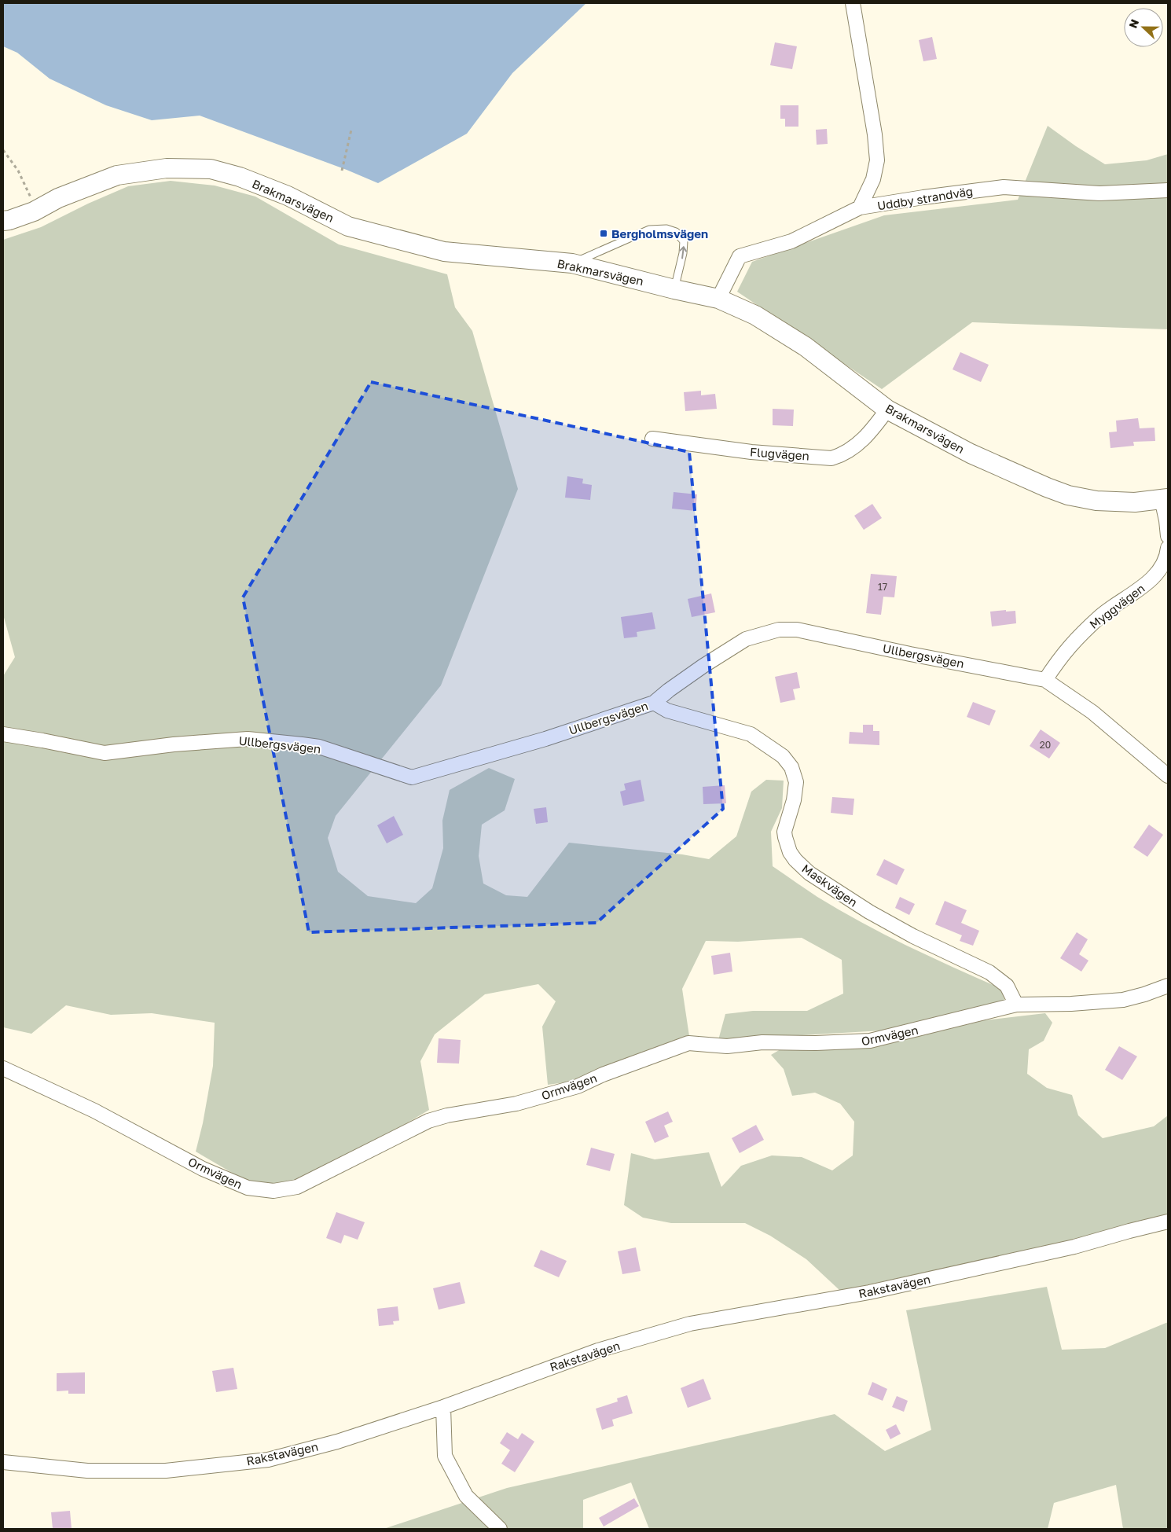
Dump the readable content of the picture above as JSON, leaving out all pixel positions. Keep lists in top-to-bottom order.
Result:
{
  "streets": {
    "street": [
      "Uddby strandväg",
      "Brakmarsvägen",
      "Flugvägen",
      "Myggvägen",
      "Ullbergsvägen",
      "Maskvägen",
      "Ormvägen",
      "Rakstavägen"
    ]
  },
  "crossings": [
    ["Uddby strandväg", "Brakmarsvägen"],
    ["Brakmarsvägen", "Flugvägen"],
    ["Myggvägen", "Ullbergsvägen"],
    ["Ullbergsvägen", "Maskvägen"],
    ["Maskvägen", "Ormvägen"]
  ],
  "places": {
    "transit": ["Bergholmsvägen"]
  },
  "house_numbers": ["17", "20"],
  "north": "left"
}
